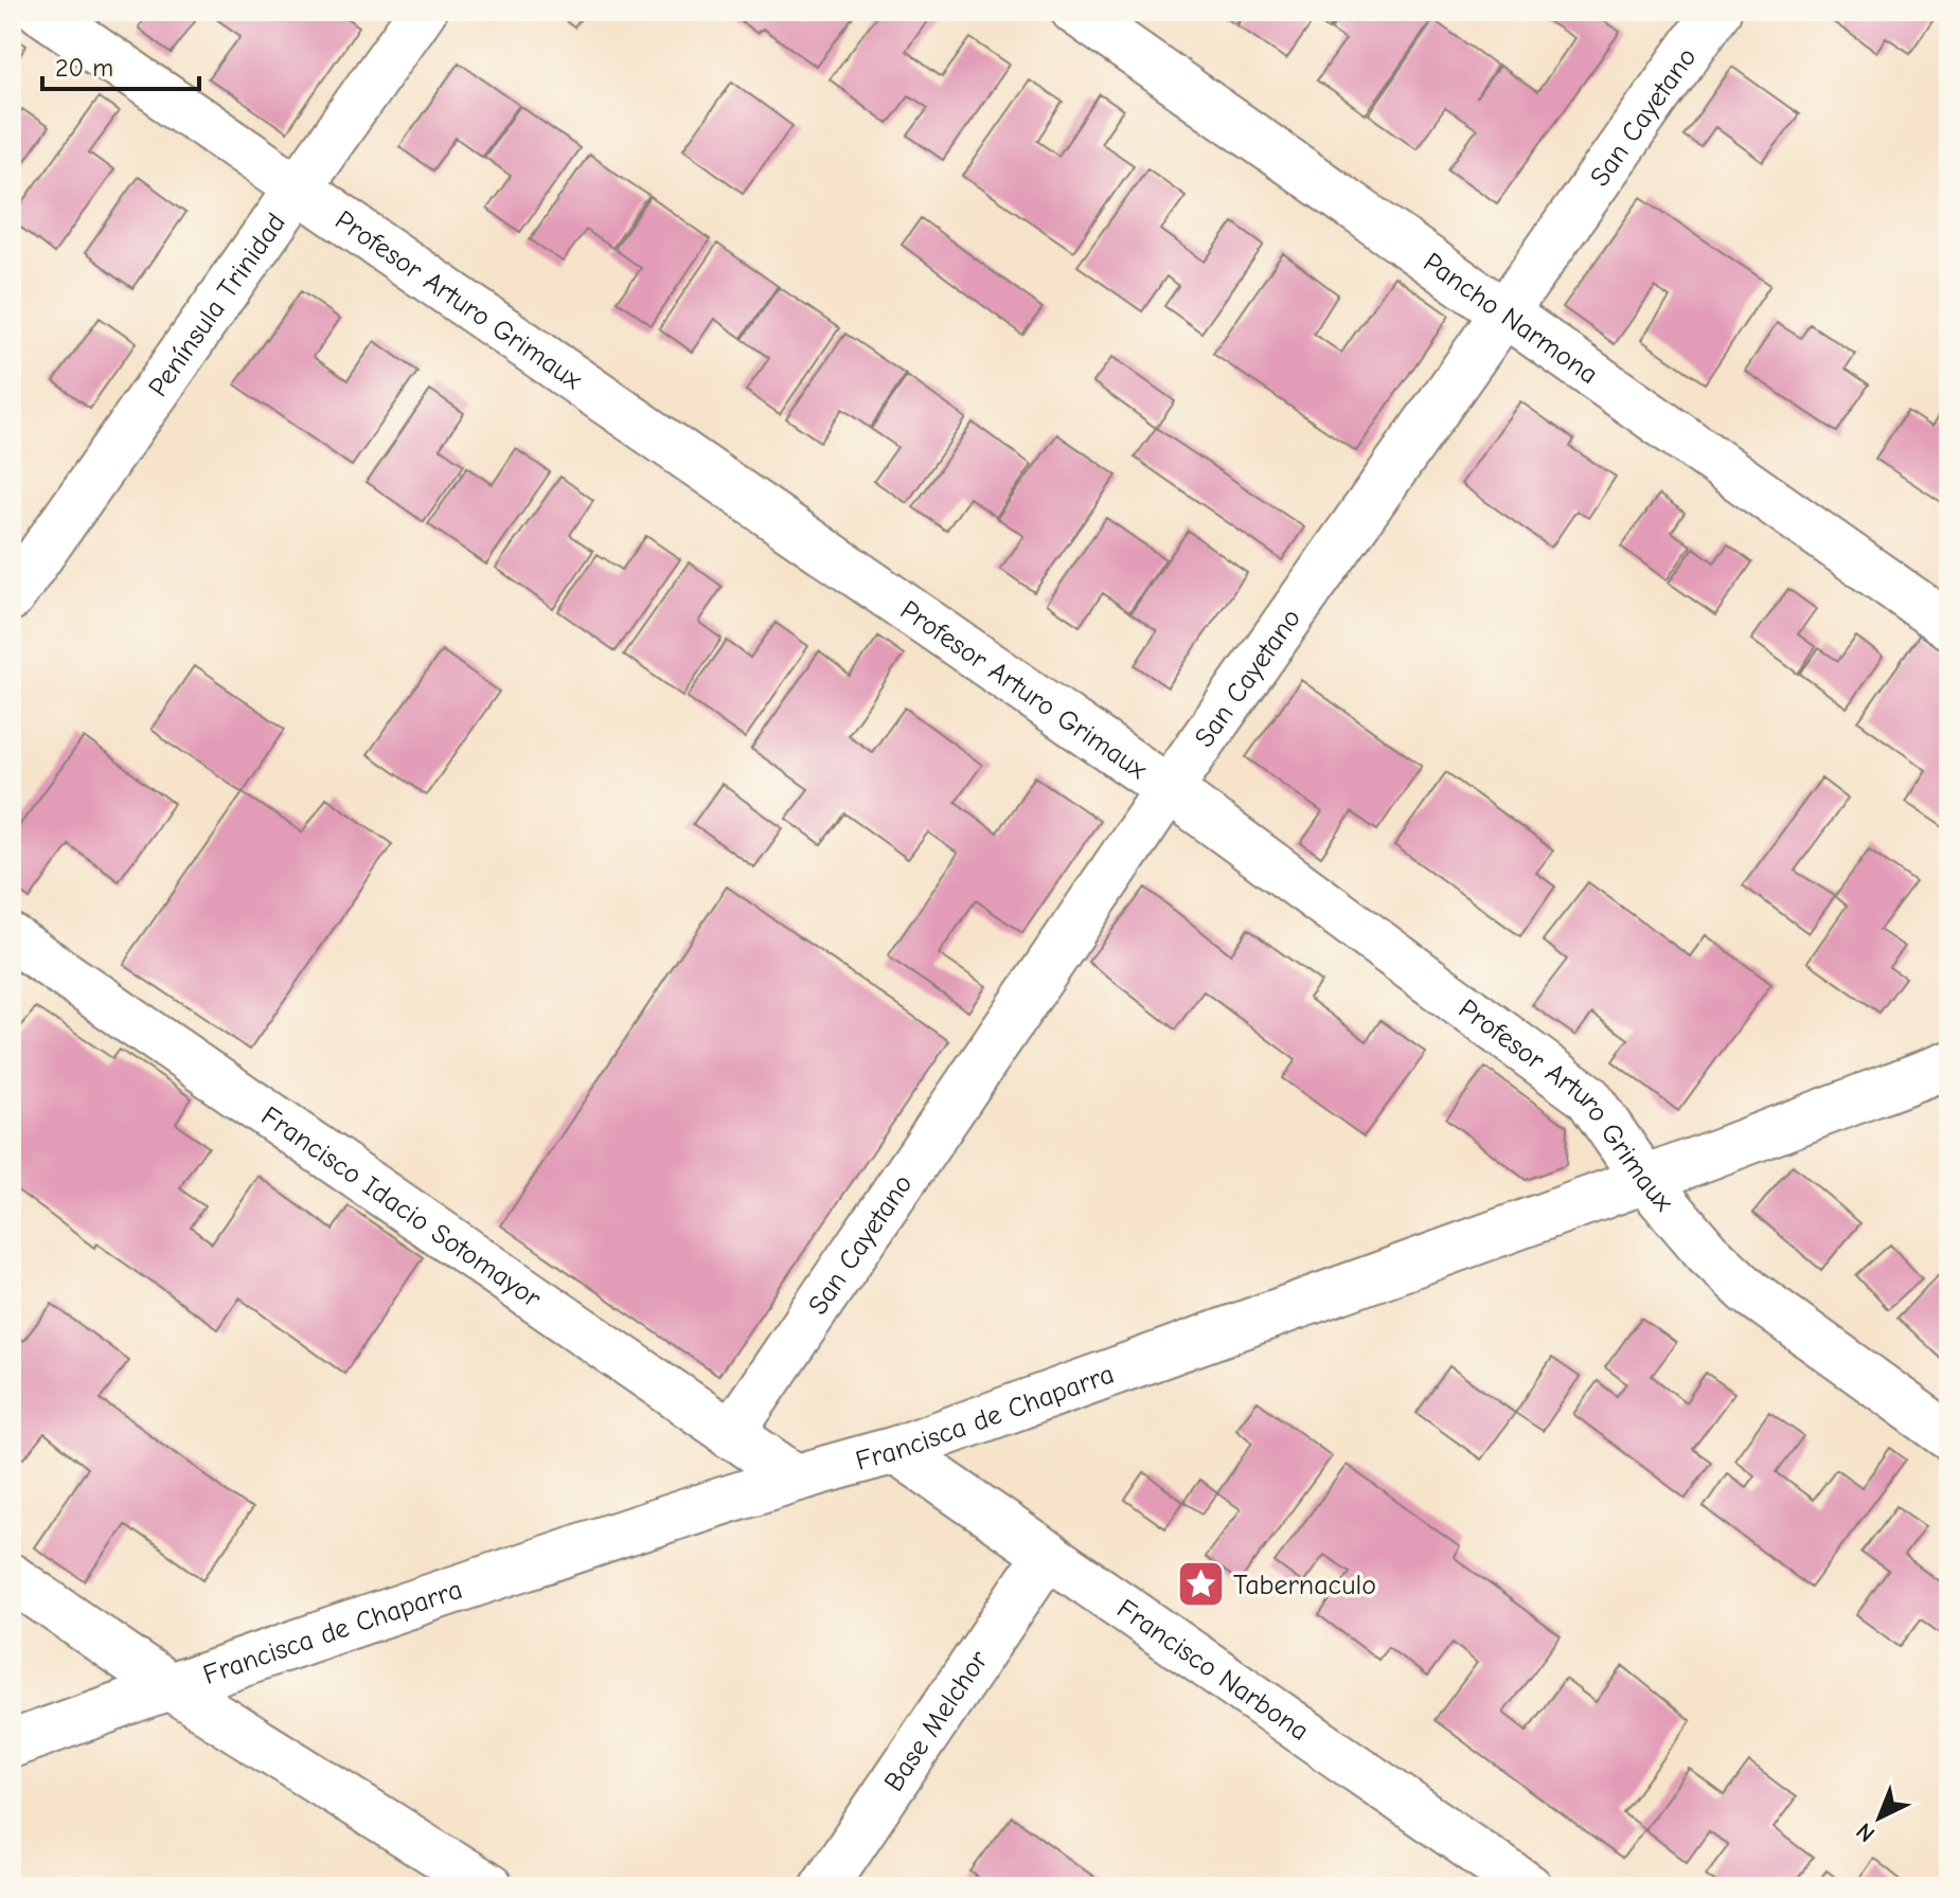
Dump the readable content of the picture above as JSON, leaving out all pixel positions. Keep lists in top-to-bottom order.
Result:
{
  "streets": {
    "street": [
      "San Cayetano",
      "Profesor Arturo Grimaux",
      "Península Trinidad",
      "Pancho Narmona",
      "Francisco Idacio Sotomayor",
      "Francisca de Chaparra",
      "Francisco Narbona",
      "Base Melchor"
    ]
  },
  "crossings": [
    ["San Cayetano", "Profesor Arturo Grimaux"],
    ["San Cayetano", "Pancho Narmona"],
    ["San Cayetano", "Francisco Idacio Sotomayor"],
    ["Profesor Arturo Grimaux", "Península Trinidad"],
    ["Profesor Arturo Grimaux", "Francisca de Chaparra"],
    ["Francisco Idacio Sotomayor", "Francisca de Chaparra"],
    ["Francisca de Chaparra", "Francisco Narbona"],
    ["Francisco Narbona", "Base Melchor"]
  ],
  "places": {
    "place": ["Tabernaculo"]
  },
  "scale_bar": "20 m",
  "north": "bottom left"
}
